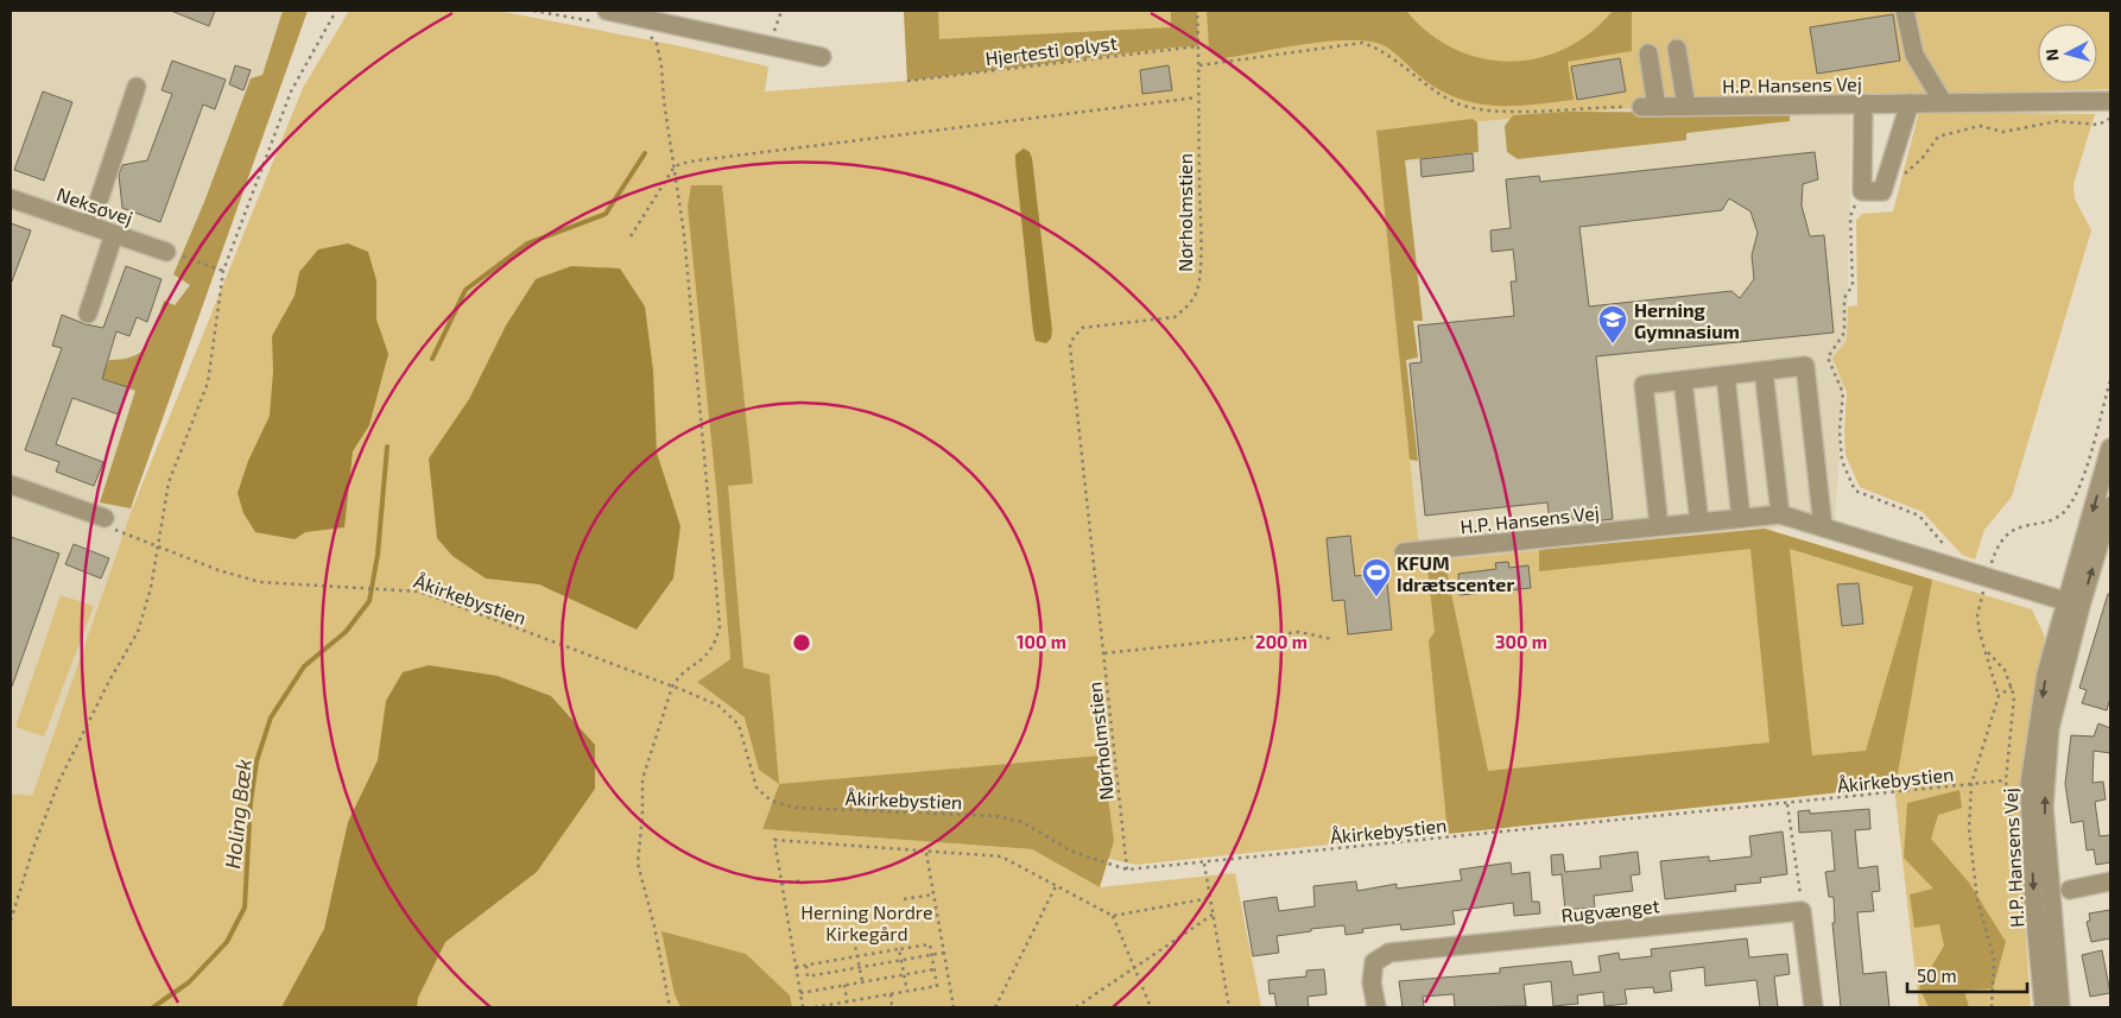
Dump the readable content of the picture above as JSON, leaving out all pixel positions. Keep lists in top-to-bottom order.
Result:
{
  "streets": {
    "street": ["H.P. Hansens Vej", "Neksøvej", "Rugvænget"],
    "path": ["Hjertesti oplyst", "Nørholmstien", "Åkirkebystien"]
  },
  "crossings": [
    ["Hjertesti oplyst", "Nørholmstien"],
    ["Nørholmstien", "Åkirkebystien"]
  ],
  "water": ["Holing Bæk"],
  "parks": ["Herning Nordre Kirkegård"],
  "places": {
    "school or university": ["Herning Gymnasium"],
    "sports": ["KFUM Idrætscenter"]
  },
  "scale_bar": "50 m",
  "north": "left",
  "rings": ["100 m", "200 m", "300 m"]
}
